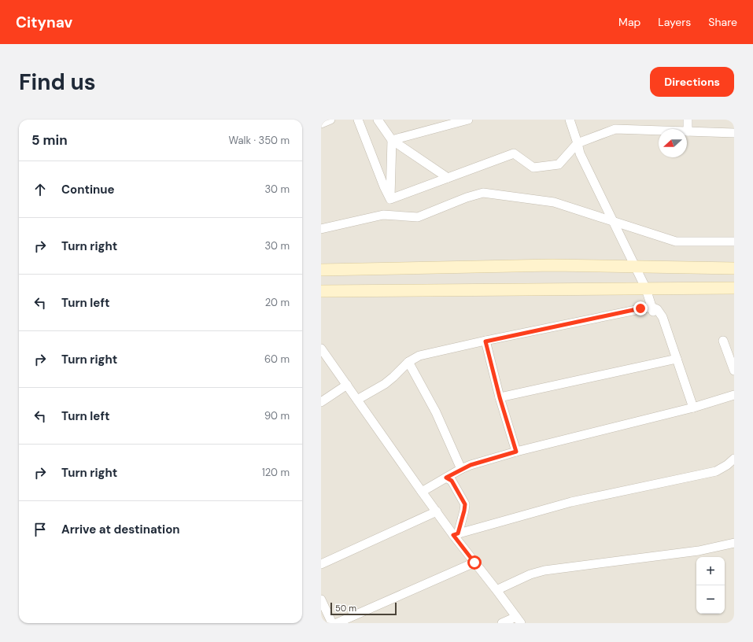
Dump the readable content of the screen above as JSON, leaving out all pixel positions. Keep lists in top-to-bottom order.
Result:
{
  "scale_bar": "50 m",
  "north": "left",
  "page": {
    "header": "Citynav",
    "nav": ["Map", "Layers", "Share"],
    "buttons": "Directions",
    "title": "Find us",
    "heading": ["5 min", "Walk · 350 m"],
    "list": [
      ["Continue", "30 m"],
      ["Turn right", "30 m"],
      ["Turn left", "20 m"],
      ["Turn right", "60 m"],
      ["Turn left", "90 m"],
      ["Turn right", "120 m"],
      "Arrive at destination"
    ],
    "map_buttons": ["+", "−"],
    "scale": "50 m"
  }
}
